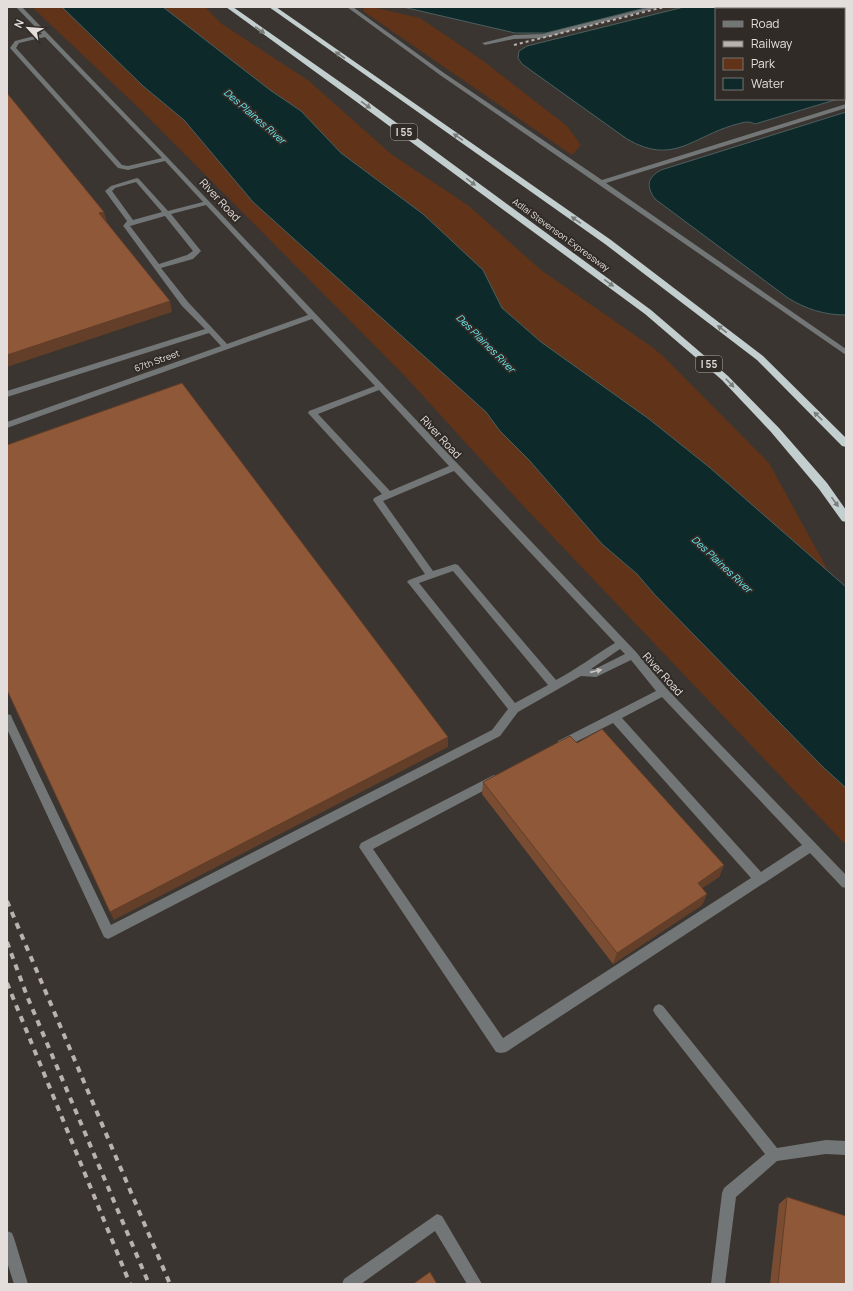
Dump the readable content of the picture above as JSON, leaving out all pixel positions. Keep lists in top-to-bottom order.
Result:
{
  "streets": {
    "highway": ["I 55", "Adlai Stevenson Expressway"],
    "street": ["River Road", "67th Street"]
  },
  "crossings": [
    ["River Road", "67th Street"]
  ],
  "water": ["Des Plaines River"],
  "legend": [
    "Road",
    "Railway",
    "Park",
    "Water"
  ],
  "north": "top left"
}
